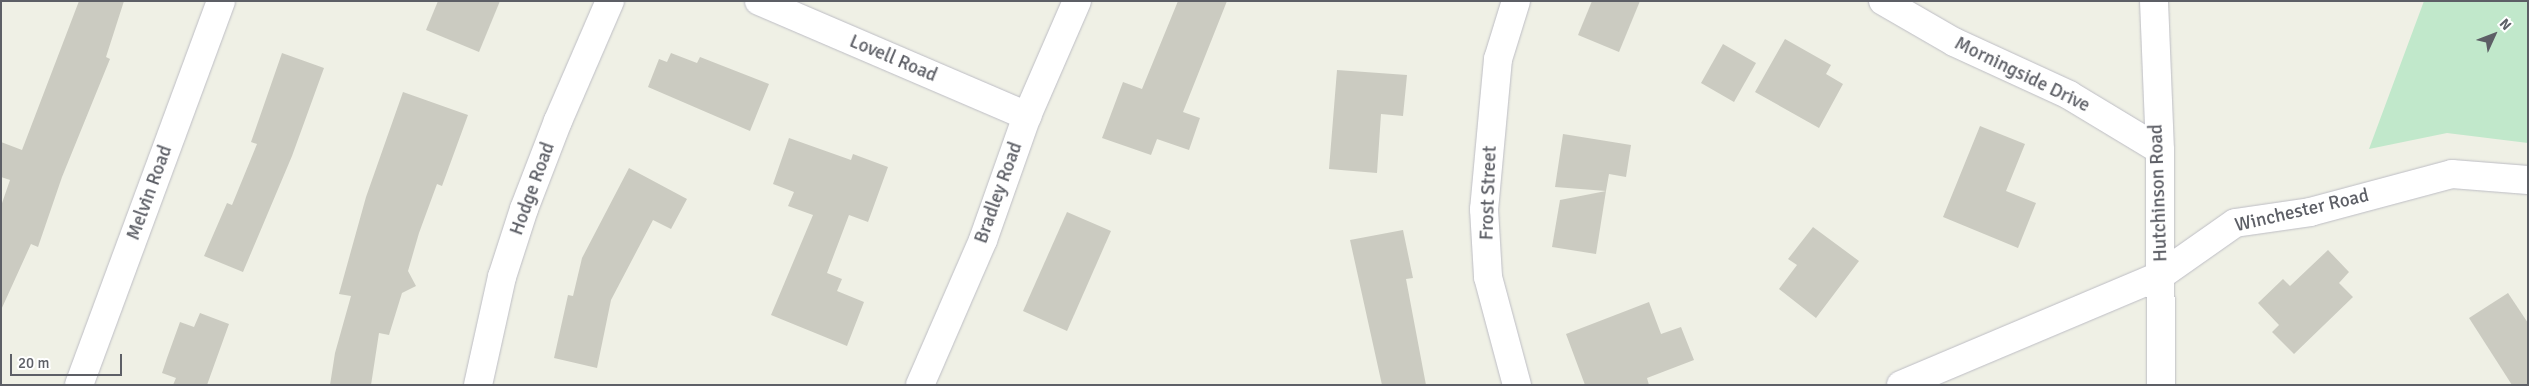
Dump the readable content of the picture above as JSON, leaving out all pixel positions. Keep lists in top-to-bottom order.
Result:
{
  "streets": {
    "street": [
      "Lovell Road",
      "Morningside Drive",
      "Hodge Road",
      "Melvin Road",
      "Bradley Road",
      "Frost Street",
      "Hutchinson Road",
      "Winchester Road"
    ]
  },
  "crossings": [
    ["Lovell Road", "Bradley Road"],
    ["Morningside Drive", "Hutchinson Road"],
    ["Hutchinson Road", "Winchester Road"]
  ],
  "scale_bar": "20 m",
  "north": "top right"
}
